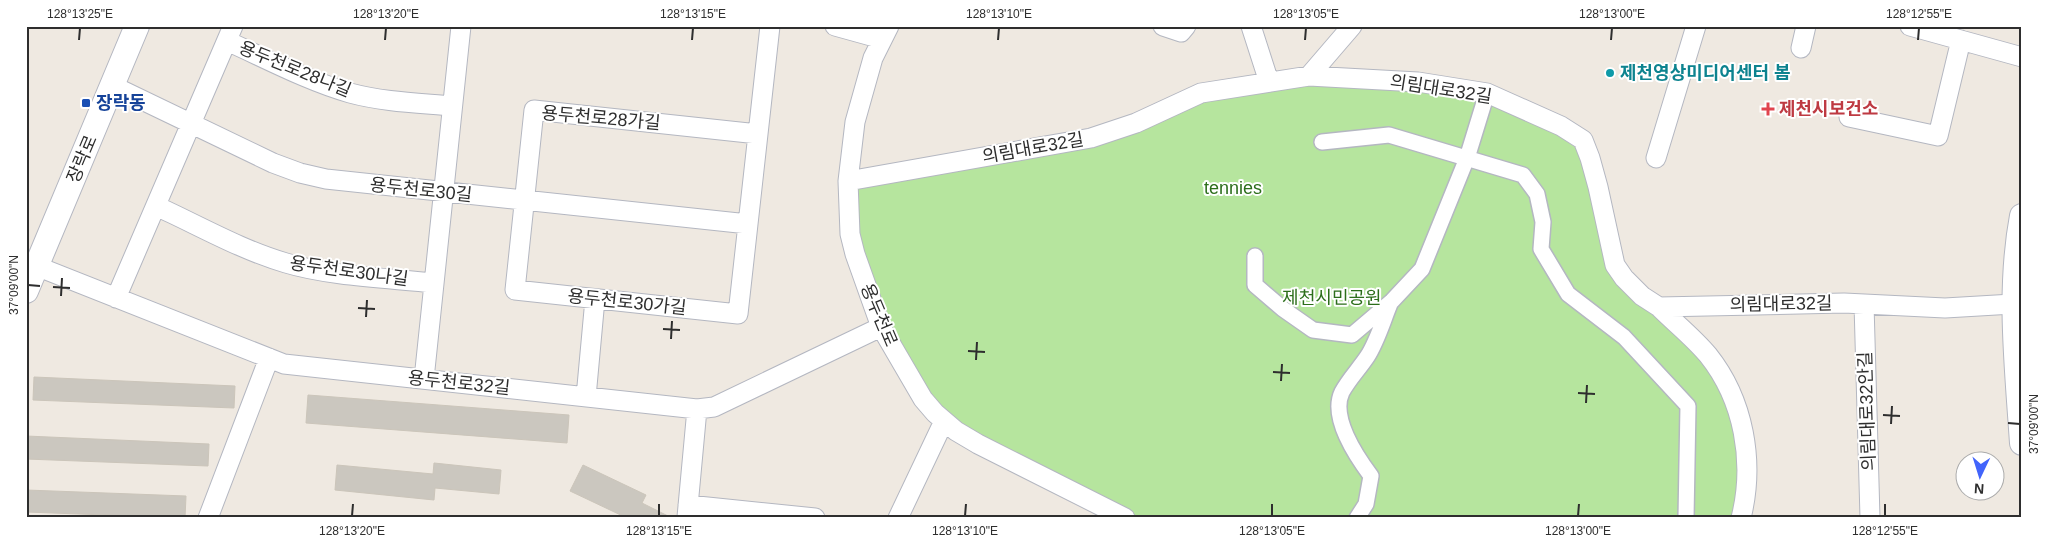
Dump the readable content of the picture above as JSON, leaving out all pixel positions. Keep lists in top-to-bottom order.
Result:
{
  "streets": {
    "street": [
      "용두천로28나길",
      "의림대로32길",
      "용두천로28가길",
      "장락로",
      "용두천로30길",
      "용두천로30나길",
      "용두천로30가길",
      "용두천로",
      "용두천로32길",
      "의림대로32안길"
    ]
  },
  "crossings": [
    ["의림대로32길", "용두천로"],
    ["의림대로32길", "의림대로32안길"],
    ["용두천로28가길", "용두천로30길"],
    ["용두천로28가길", "용두천로30가길"],
    ["장락로", "용두천로30길"],
    ["장락로", "용두천로32길"],
    ["용두천로30길", "용두천로30나길"],
    ["용두천로30길", "용두천로30가길"],
    ["용두천로30나길", "용두천로32길"],
    ["용두천로", "용두천로32길"]
  ],
  "parks": ["tennies", "제천시민공원"],
  "places": {
    "other": ["제천영상미디어센터 봄"],
    "transit": ["장락동"],
    "health": ["제천시보건소"]
  },
  "north": "bottom",
  "coordinates": [
    "128°13'25\"E",
    "128°13'20\"E",
    "128°13'15\"E",
    "128°13'10\"E",
    "128°13'05\"E",
    "128°13'00\"E",
    "128°12'55\"E",
    "37°09'00\"N"
  ]
}
